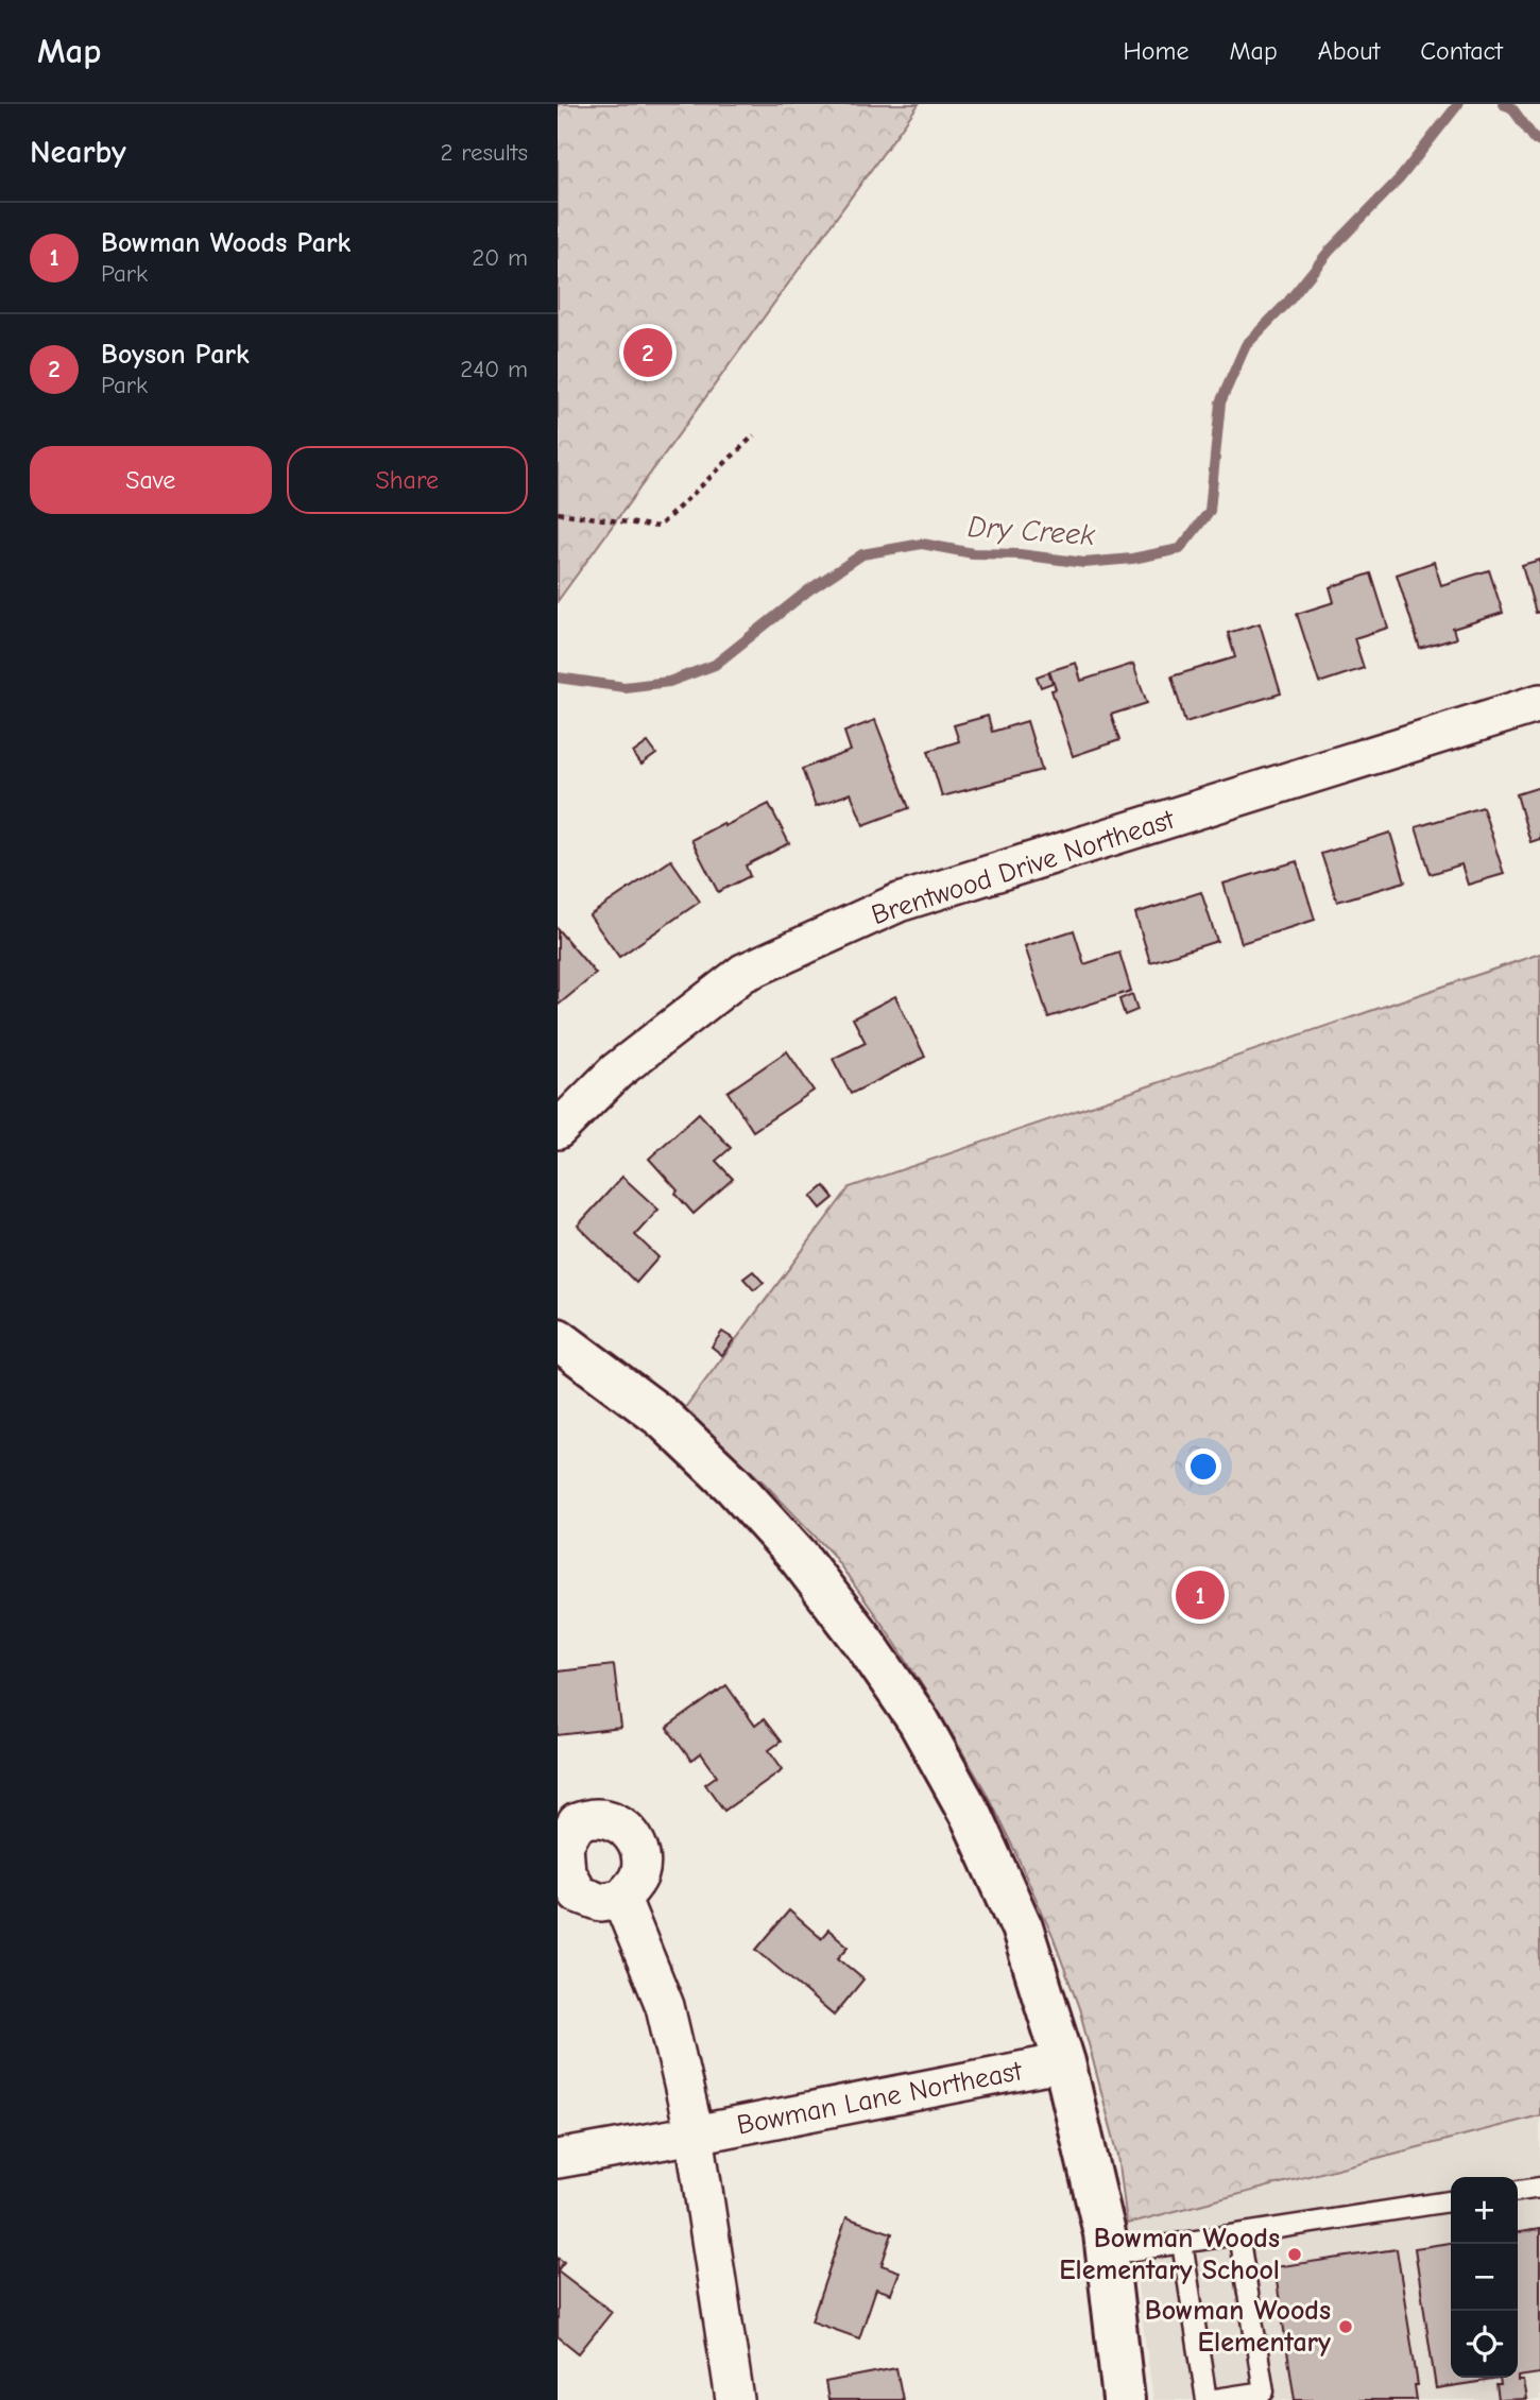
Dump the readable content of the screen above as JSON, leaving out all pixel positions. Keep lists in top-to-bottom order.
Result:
{
  "streets": {
    "street": ["Brentwood Drive Northeast", "Bowman Lane Northeast"]
  },
  "water": ["Dry Creek"],
  "places": ["Bowman Woods Elementary School", "Bowman Woods Elementary"],
  "page": {
    "header": "Map",
    "nav": [
      "Home",
      "Map",
      "About",
      "Contact"
    ],
    "heading": ["Nearby", "2 results"],
    "list": [
      {
        "mark": "1",
        "name": "Bowman Woods Park",
        "note": "Park",
        "value": "20 m"
      },
      {
        "mark": "2",
        "name": "Boyson Park",
        "note": "Park",
        "value": "240 m"
      }
    ],
    "pins": ["2", "1"],
    "buttons": ["Save", "Share"],
    "map_buttons": ["+", "−"]
  }
}
